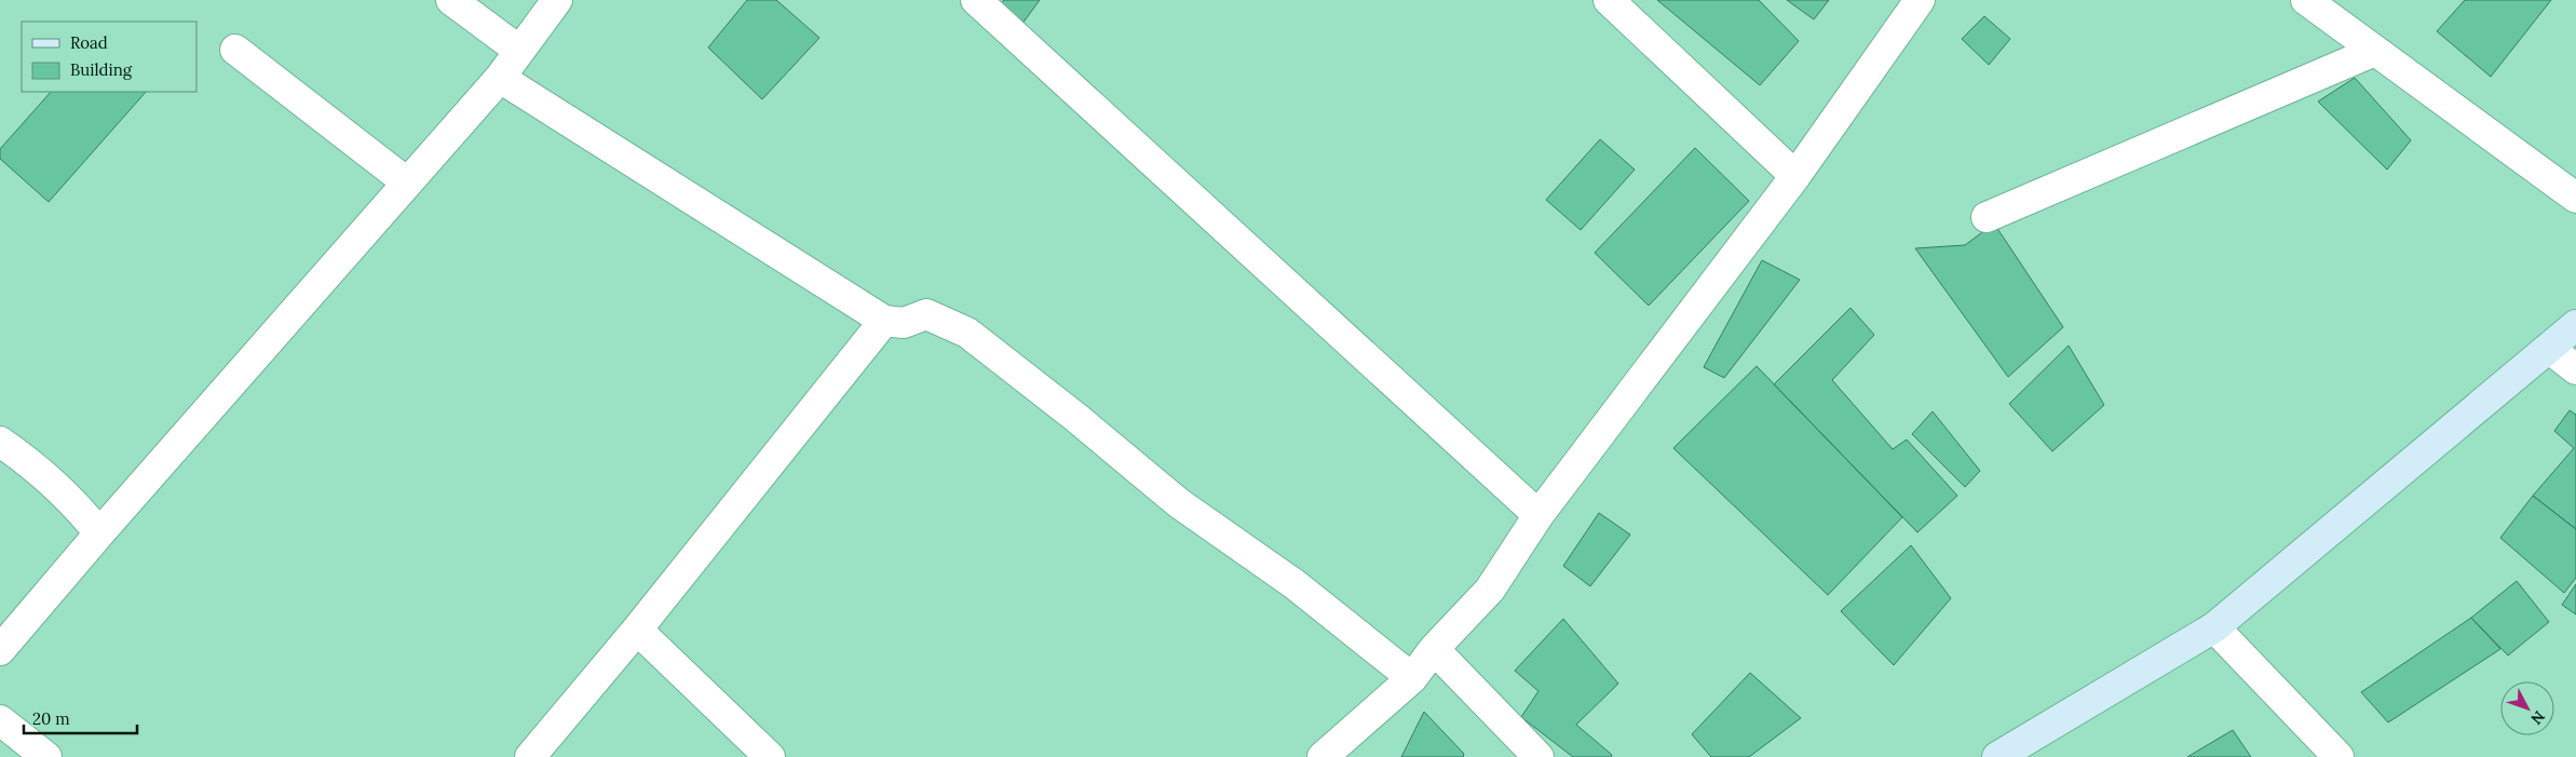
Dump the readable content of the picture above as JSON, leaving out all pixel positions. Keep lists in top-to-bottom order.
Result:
{
  "legend": ["Road", "Building"],
  "scale_bar": "20 m",
  "north": "bottom right"
}
